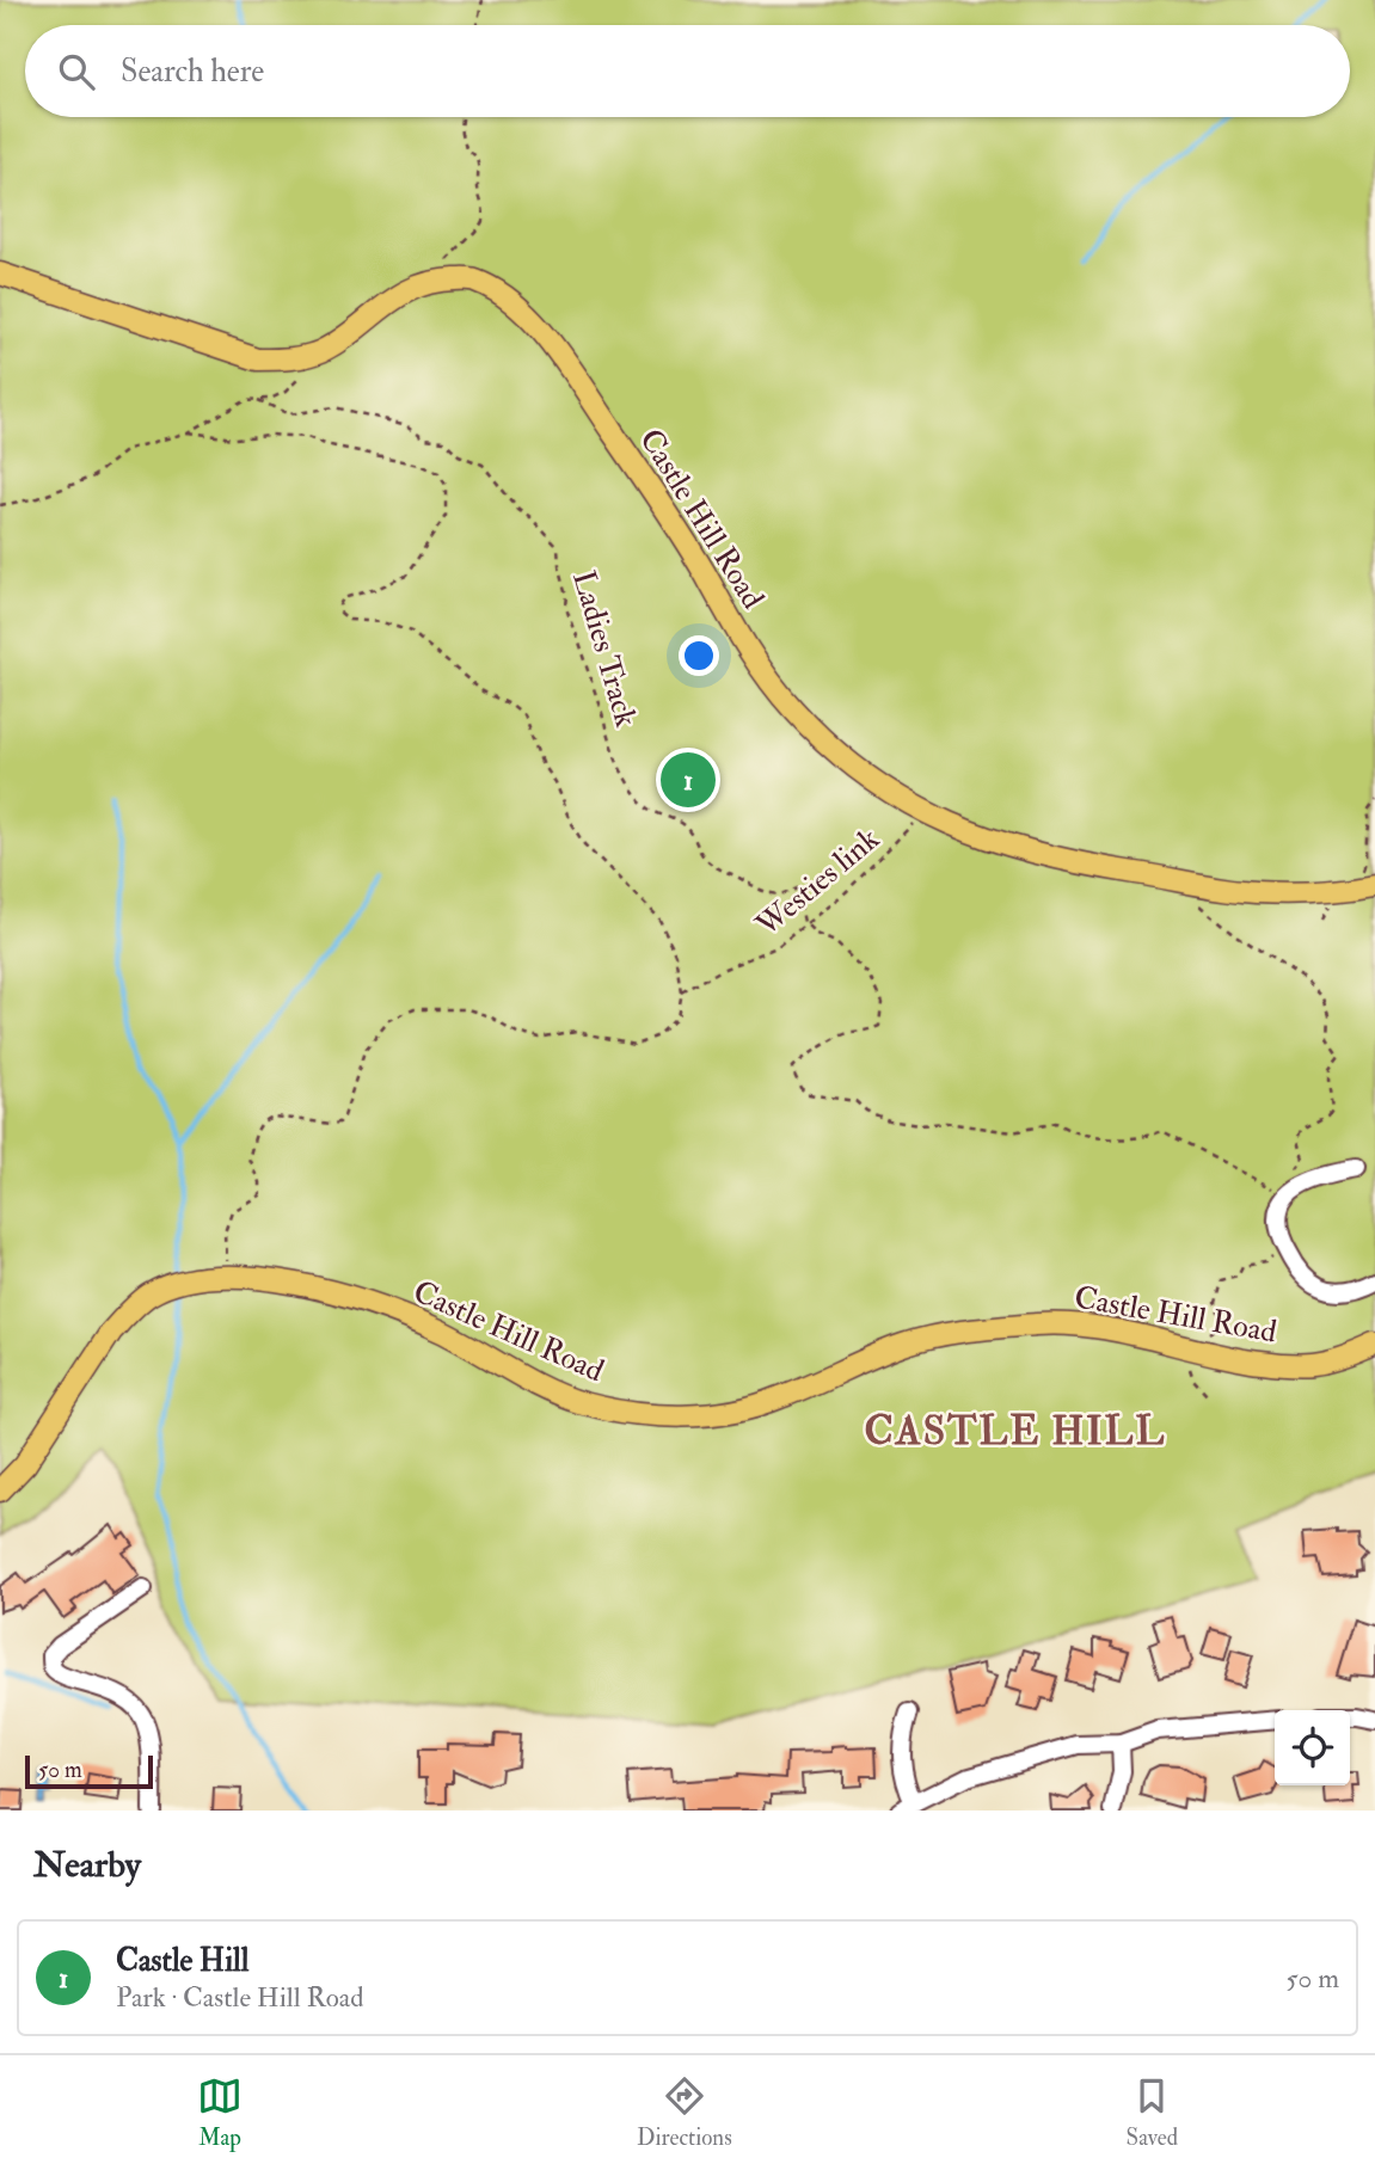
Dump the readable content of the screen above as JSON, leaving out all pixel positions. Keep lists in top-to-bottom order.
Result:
{
  "streets": {
    "main road": ["Castle Hill Road"],
    "path": ["Ladies Track", "Westies link"]
  },
  "crossings": [
    ["Castle Hill Road", "Westies link"],
    ["Ladies Track", "Westies link"]
  ],
  "districts": ["CASTLE HILL"],
  "scale_bar": "50 m",
  "page": {
    "search": "Search here",
    "pins": "1",
    "scale": "50 m",
    "heading": "Nearby",
    "list": [
      {
        "mark": "1",
        "name": "Castle Hill",
        "note": "Park · Castle Hill Road",
        "value": "50 m"
      }
    ],
    "nav": ["Map", "Directions", "Saved"]
  }
}
